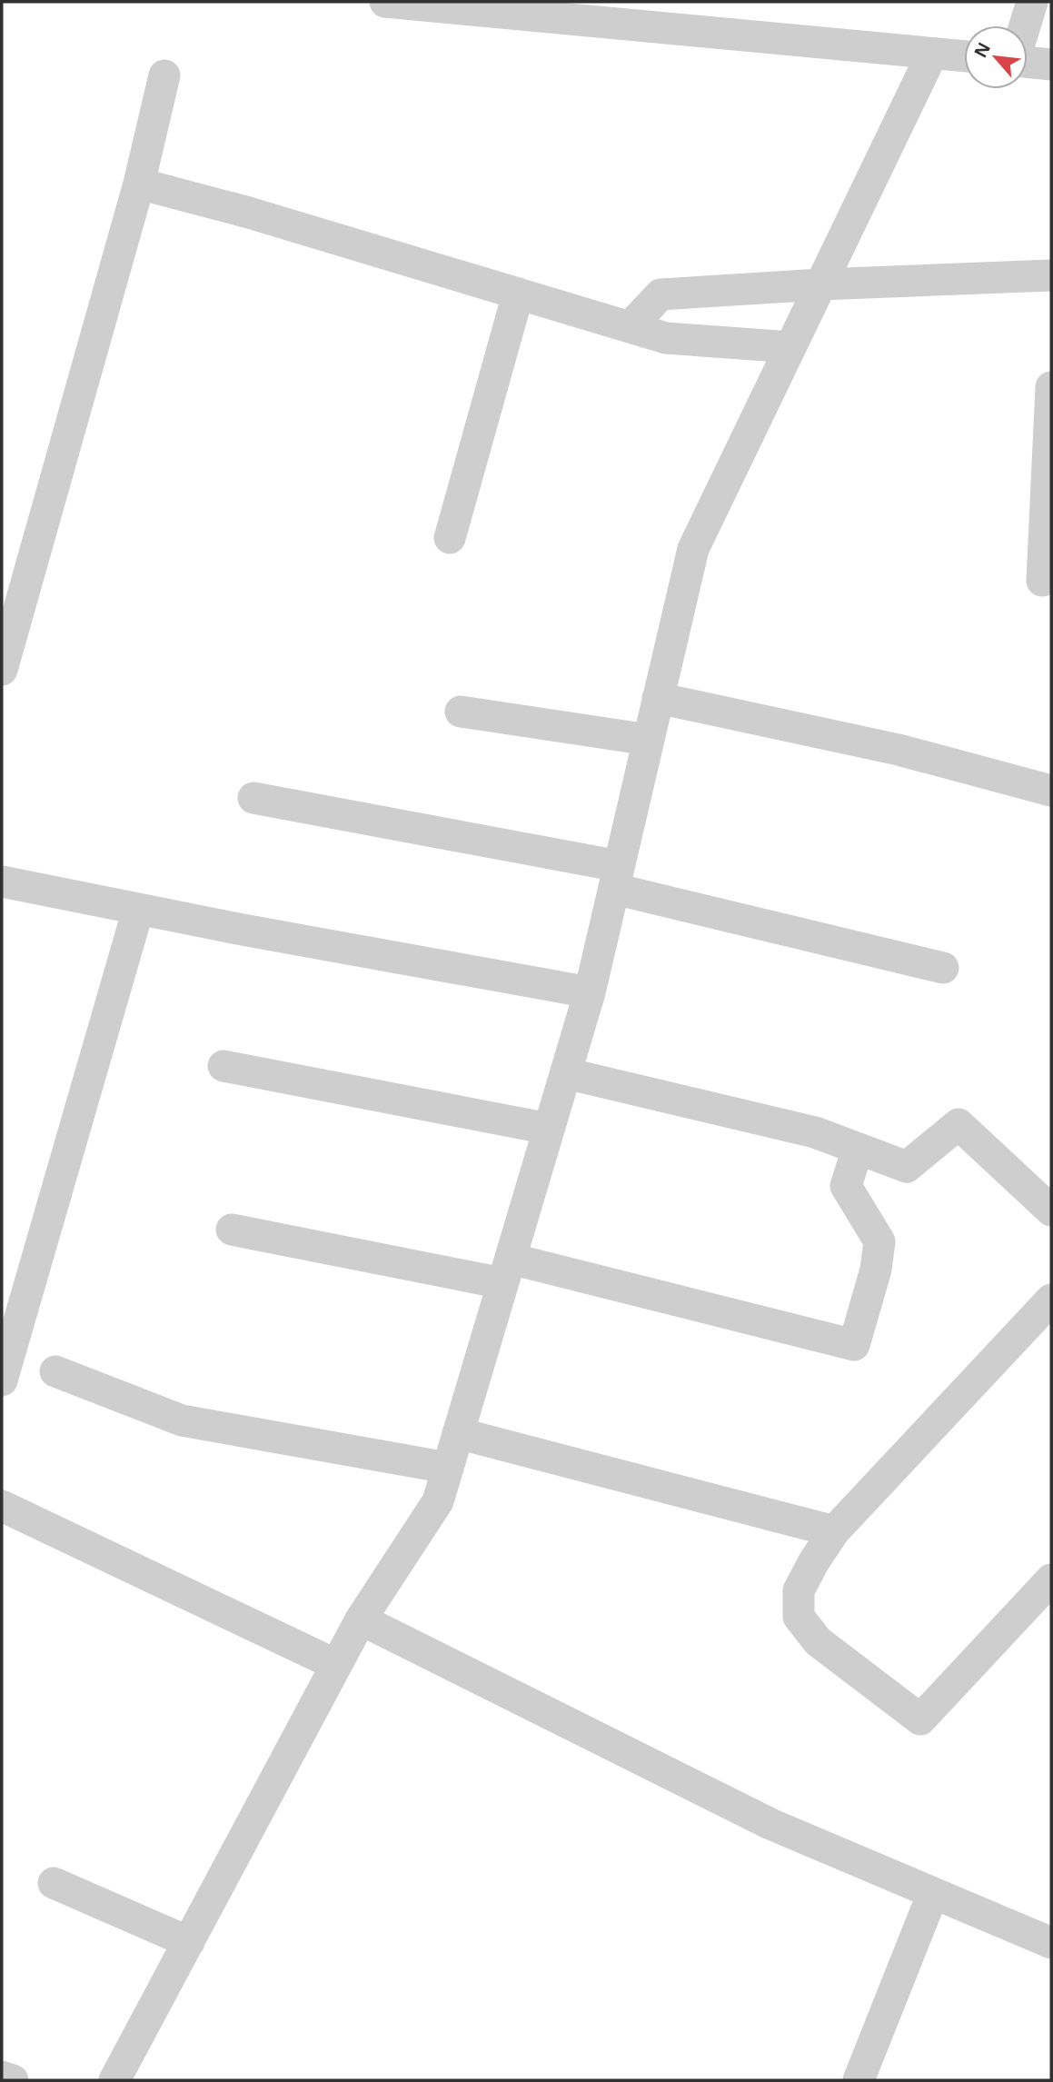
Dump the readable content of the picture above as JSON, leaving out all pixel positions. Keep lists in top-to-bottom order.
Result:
{
  "north": "top left"
}
